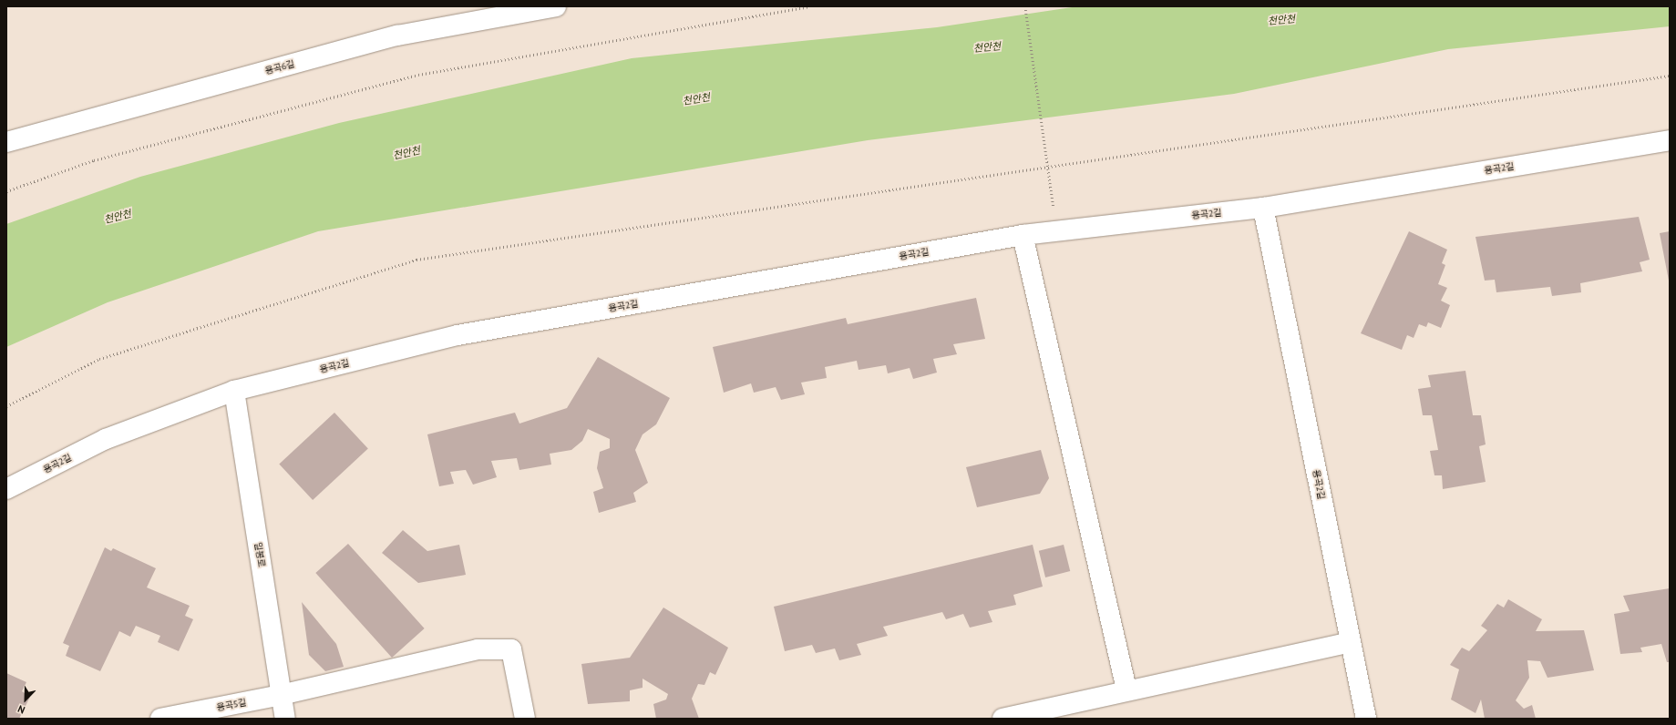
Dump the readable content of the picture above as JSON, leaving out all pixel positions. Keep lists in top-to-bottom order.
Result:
{
  "streets": {
    "street": [
      "용곡6길",
      "용곡2길",
      "일봉로",
      "용곡5길"
    ]
  },
  "crossings": [
    ["용곡2길", "일봉로"],
    ["일봉로", "용곡5길"]
  ],
  "water": ["천안천"],
  "north": "bottom left"
}
